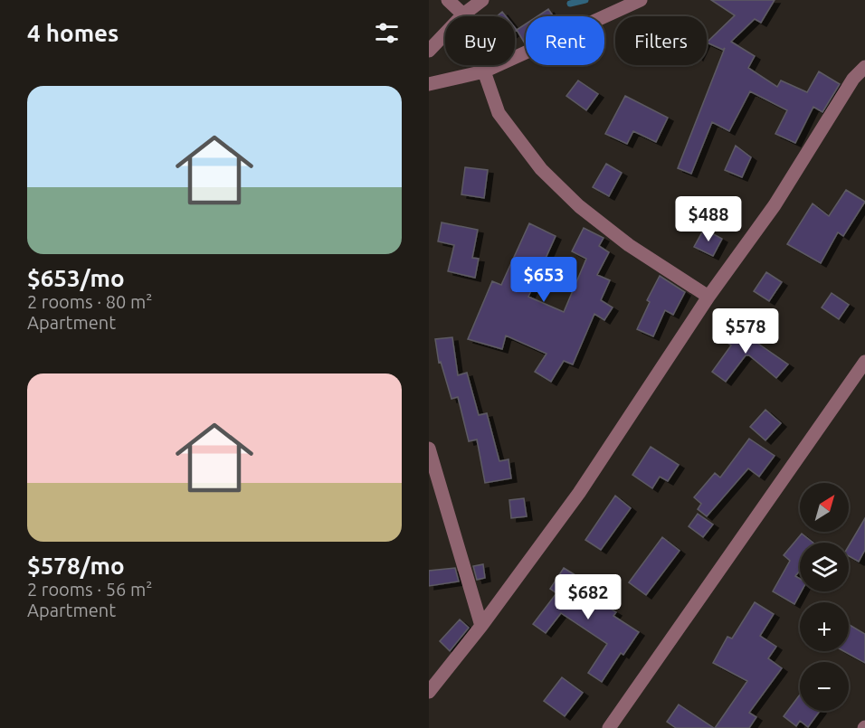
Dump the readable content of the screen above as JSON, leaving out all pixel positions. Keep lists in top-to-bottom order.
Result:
{
  "north": "top right",
  "page": {
    "heading": "4 homes",
    "chip": ["Buy", "Rent", "Filters"],
    "list": [
      {
        "name": "$653/mo",
        "note": "2 rooms · 80 m² · Apartment"
      },
      {
        "name": "$578/mo",
        "note": "2 rooms · 56 m² · Apartment"
      }
    ],
    "price": [
      "$488",
      "$653",
      "$578",
      "$682"
    ],
    "map_buttons": ["+", "−"]
  }
}
